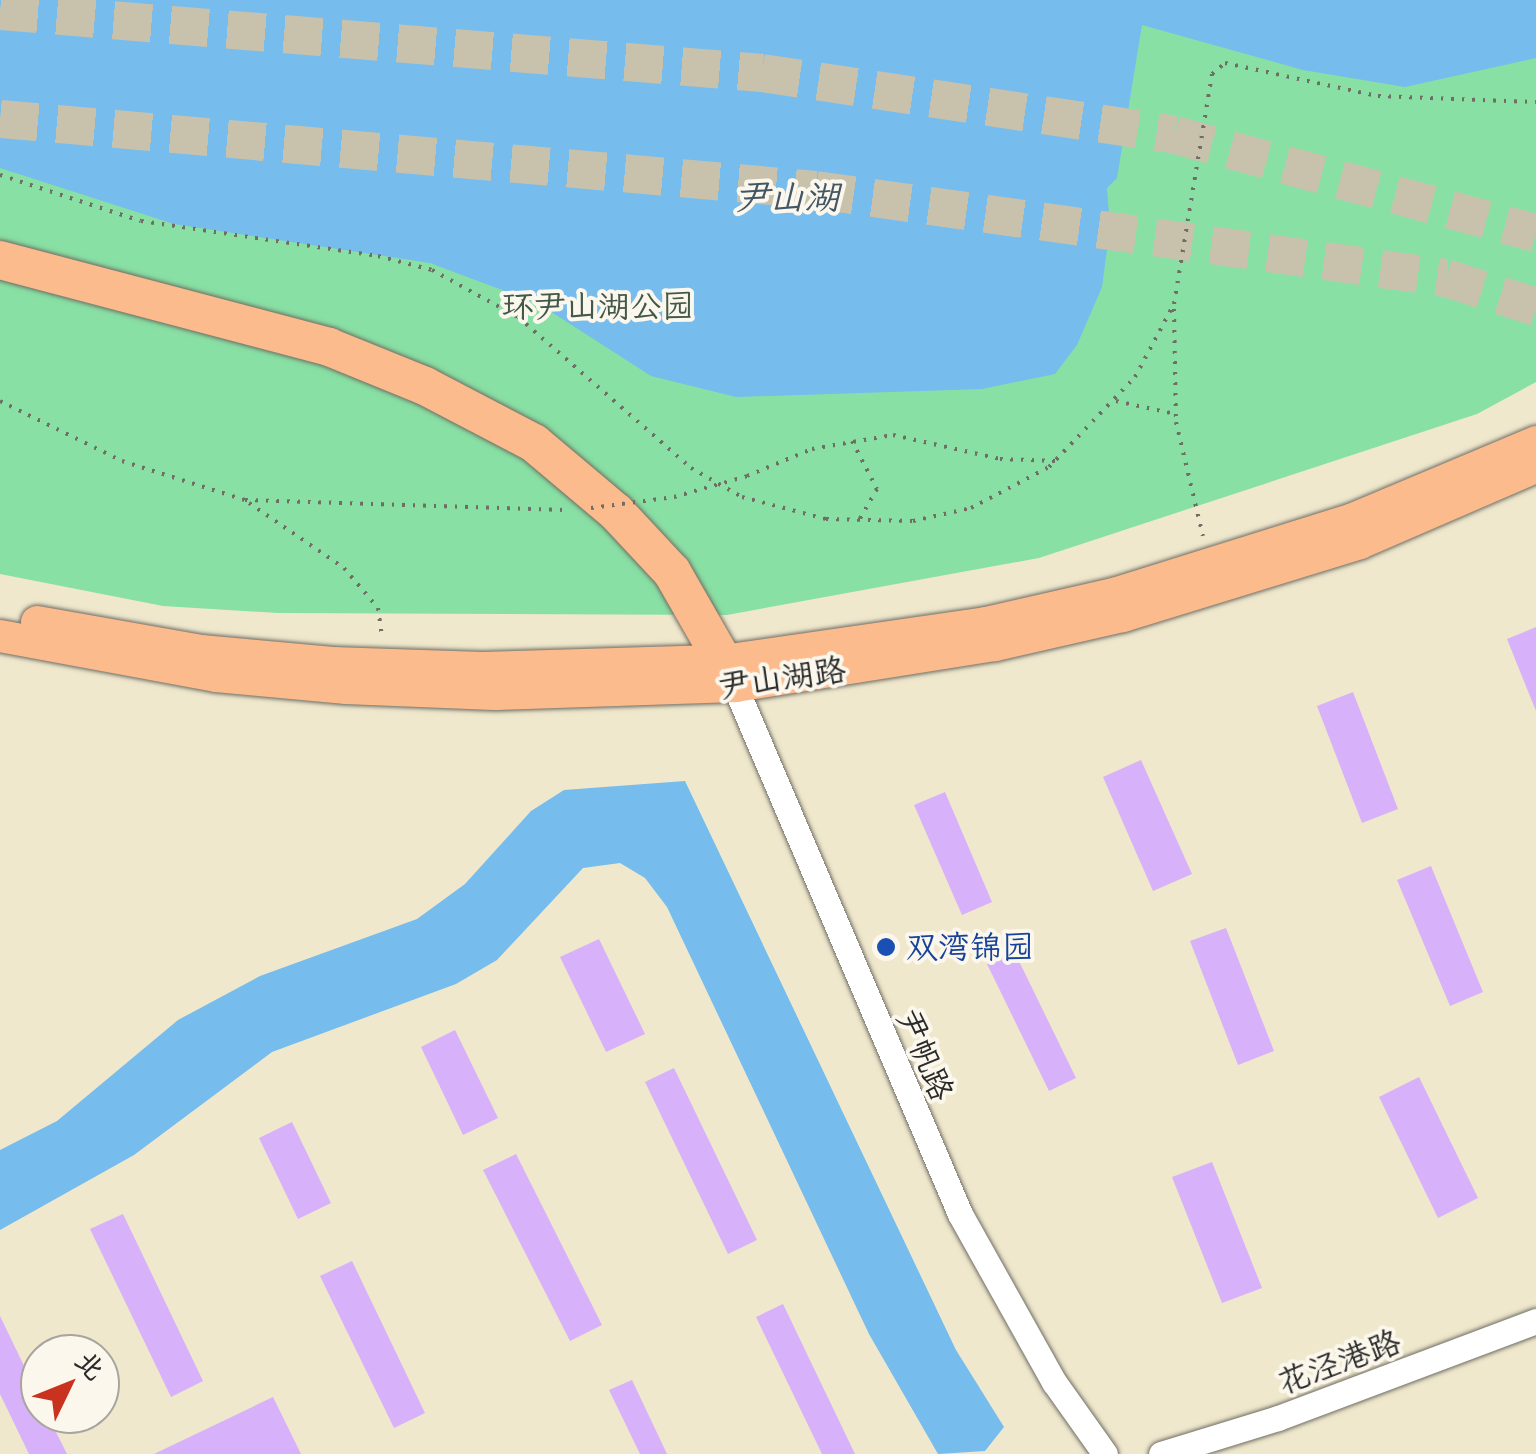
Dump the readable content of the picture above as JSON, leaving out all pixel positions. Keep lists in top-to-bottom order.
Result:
{
  "streets": {
    "main road": ["尹山湖路"],
    "street": ["尹帆路", "花泾港路"]
  },
  "crossings": [
    ["尹山湖路", "尹帆路"]
  ],
  "water": ["尹山湖"],
  "parks": ["环尹山湖公园"],
  "places": ["双湾锦园"],
  "north": "top right"
}
